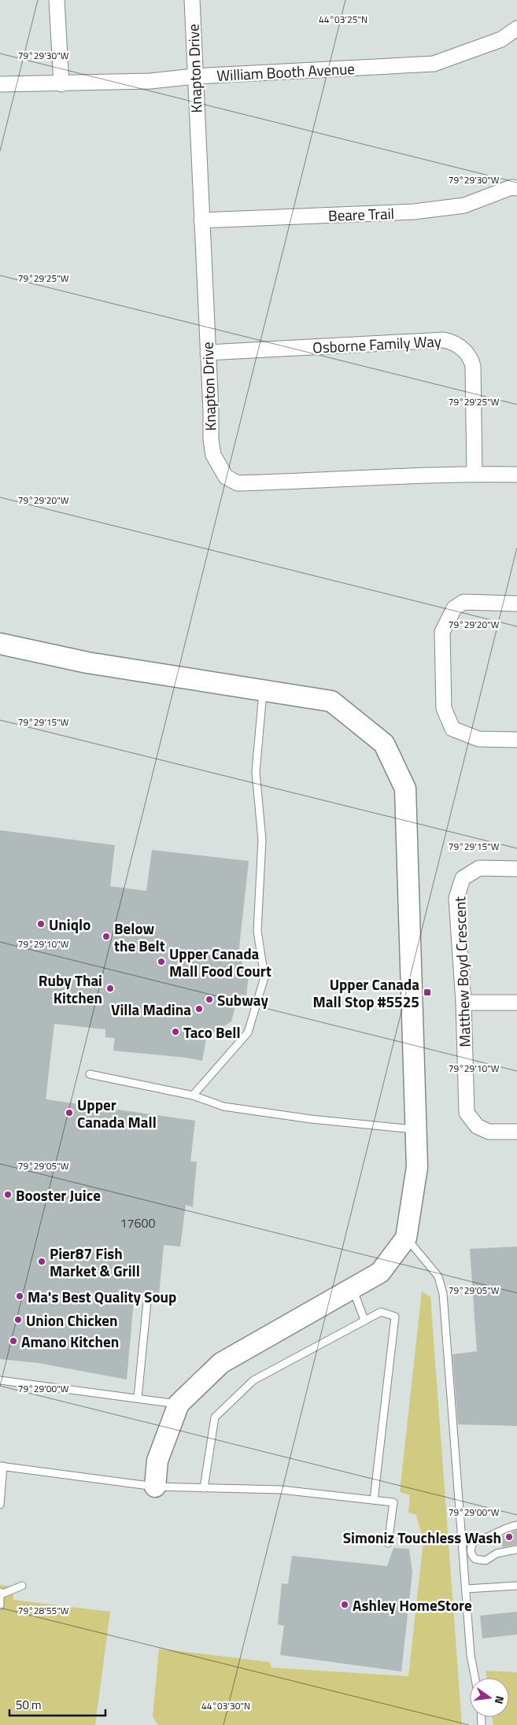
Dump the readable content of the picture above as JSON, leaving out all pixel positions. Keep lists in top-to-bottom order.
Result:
{
  "streets": {
    "street": [
      "Knapton Drive",
      "William Booth Avenue",
      "Beare Trail",
      "Osborne Family Way",
      "Matthew Boyd Crescent"
    ]
  },
  "crossings": [
    ["Knapton Drive", "William Booth Avenue"],
    ["Knapton Drive", "Beare Trail"],
    ["Knapton Drive", "Osborne Family Way"]
  ],
  "places": {
    "other": [
      "Uniqlo",
      "Below the Belt",
      "Upper Canada Mall Food Court",
      "Ruby Thai Kitchen",
      "Subway",
      "Villa Madina",
      "Taco Bell",
      "Upper Canada Mall",
      "Booster Juice",
      "Pier87 Fish Market & Grill",
      "Ma's Best Quality Soup",
      "Union Chicken",
      "Amano Kitchen",
      "Simoniz Touchless Wash",
      "Ashley HomeStore"
    ],
    "transit": ["Upper Canada Mall Stop #5525"]
  },
  "house_numbers": ["17600"],
  "scale_bar": "50 m",
  "north": "right",
  "coordinates": [
    "44°03'25\"N",
    "79°29'30\"W",
    "79°29'25\"W",
    "79°29'20\"W",
    "79°29'15\"W",
    "79°29'10\"W",
    "79°29'05\"W",
    "79°29'00\"W",
    "79°28'55\"W",
    "44°03'30\"N"
  ]
}
